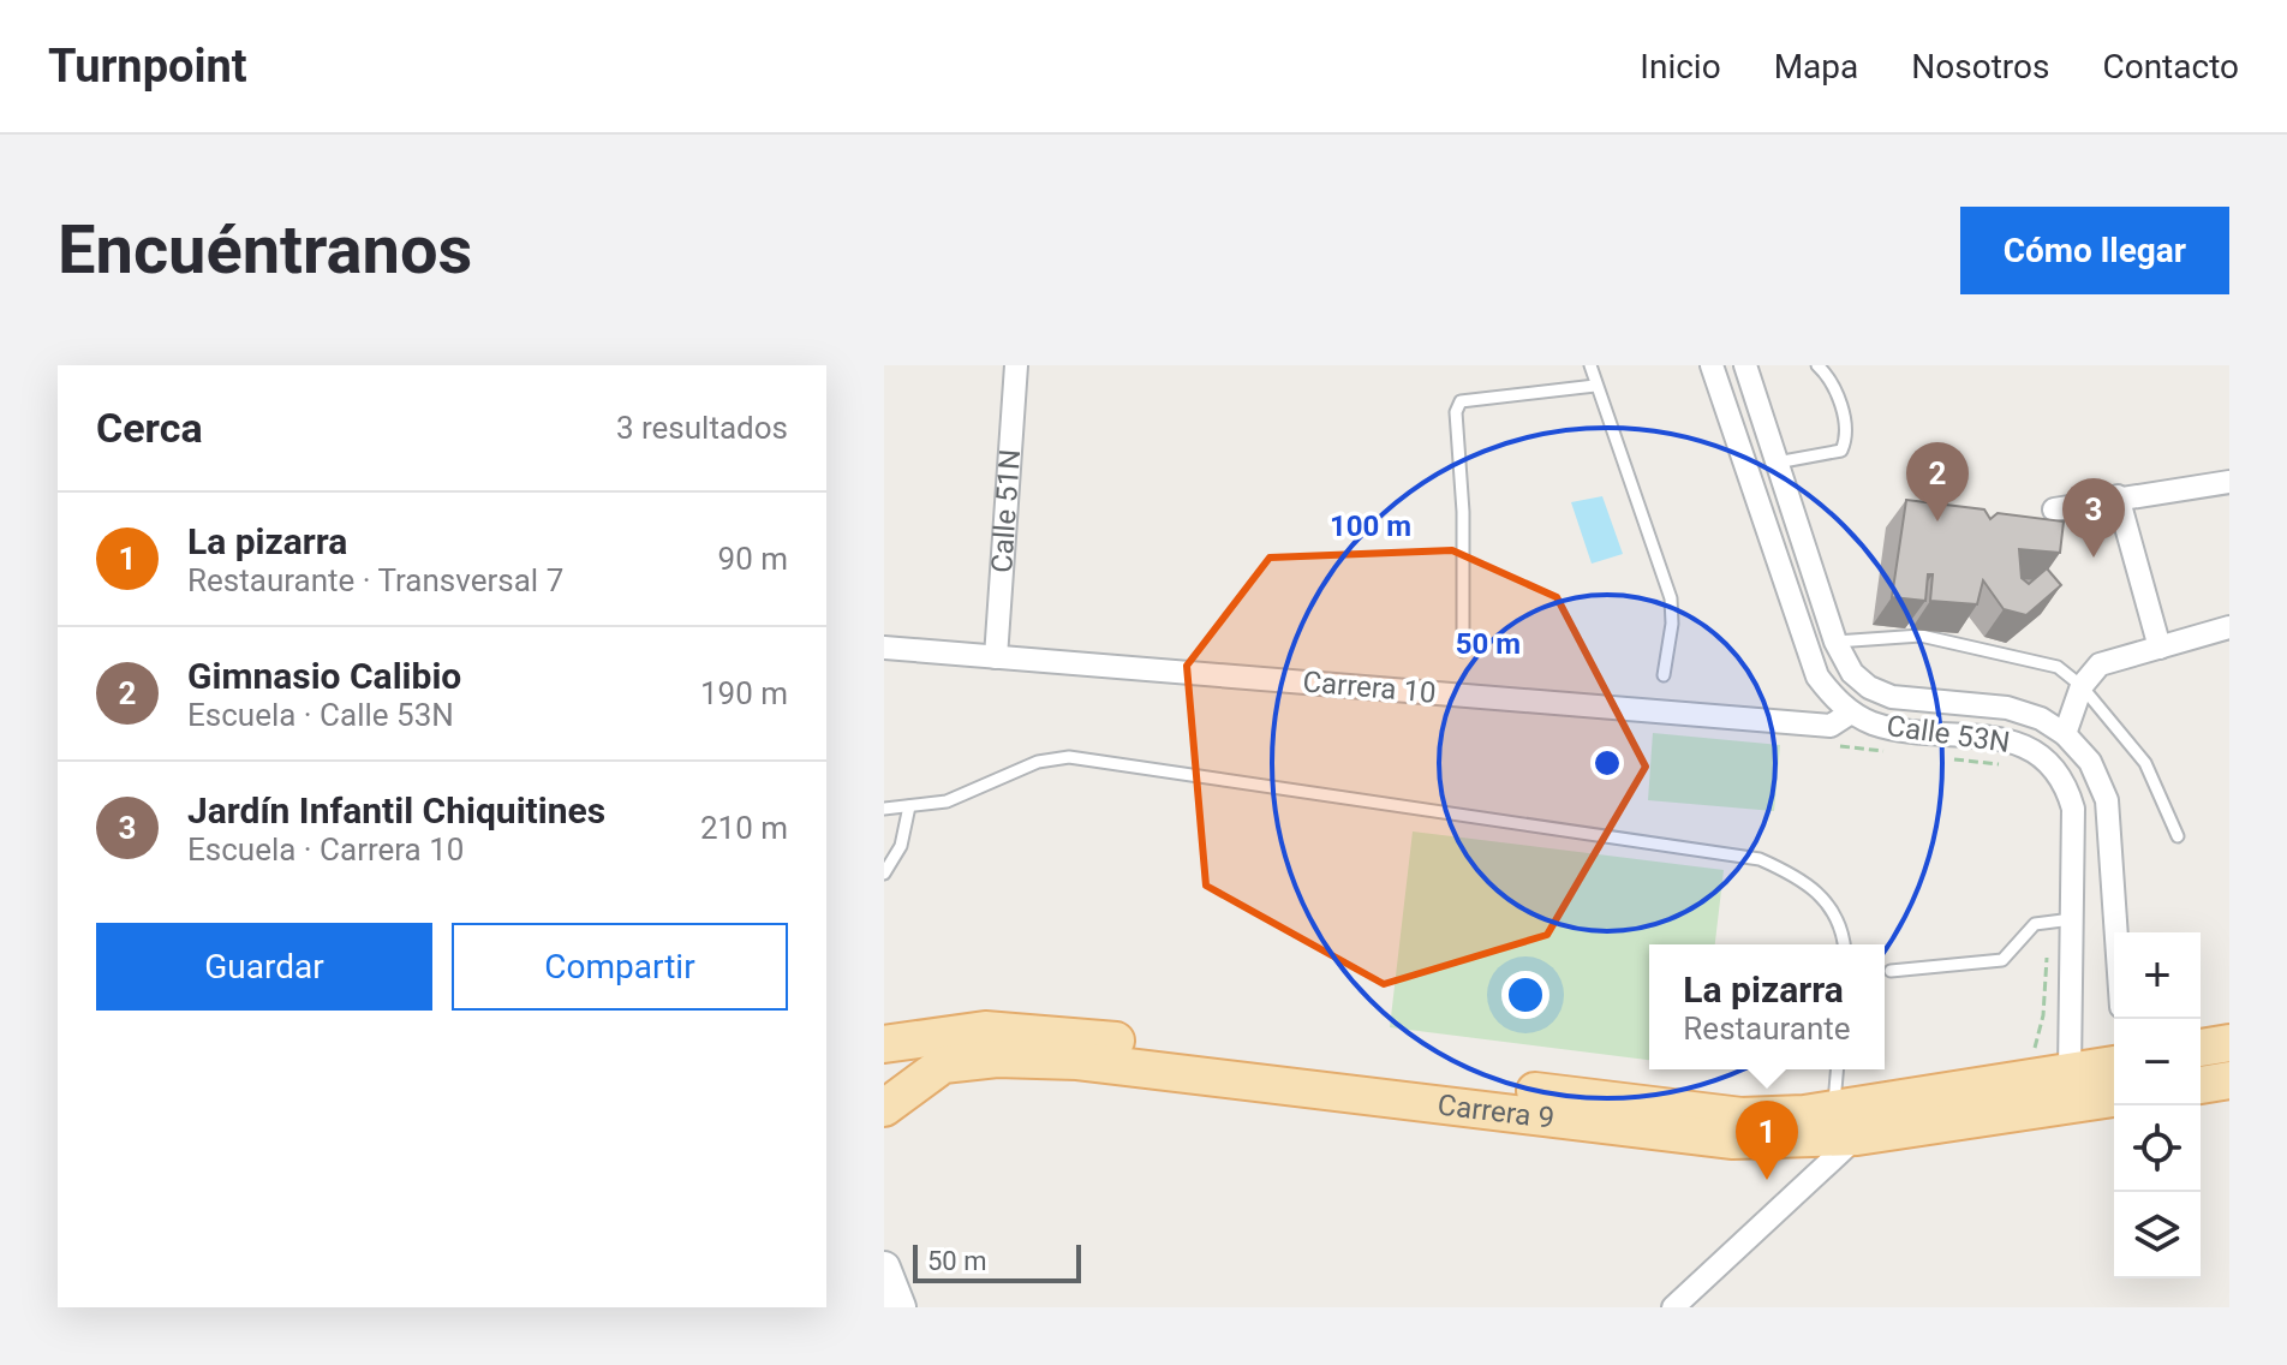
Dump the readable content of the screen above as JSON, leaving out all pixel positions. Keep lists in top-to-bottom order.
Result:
{
  "streets": {
    "main road": ["Carrera 9"],
    "street": ["Calle 51N", "Carrera 10", "Calle 53N"]
  },
  "crossings": [
    ["Calle 51N", "Carrera 10"],
    ["Carrera 10", "Calle 53N"],
    ["Calle 53N", "Carrera 9"]
  ],
  "scale_bar": "50 m",
  "page": {
    "header": "Turnpoint",
    "nav": [
      "Inicio",
      "Mapa",
      "Nosotros",
      "Contacto"
    ],
    "buttons": [
      "Cómo llegar",
      ["Guardar", "Compartir"]
    ],
    "title": "Encuéntranos",
    "heading": ["Cerca", "3 resultados"],
    "pins": ["2", "3", "1"],
    "list": [
      {
        "mark": "1",
        "name": "La pizarra",
        "note": "Restaurante · Transversal 7",
        "value": "90 m"
      },
      {
        "mark": "2",
        "name": "Gimnasio Calibio",
        "note": "Escuela · Calle 53N",
        "value": "190 m"
      },
      {
        "mark": "3",
        "name": "Jardín Infantil Chiquitines",
        "note": "Escuela · Carrera 10",
        "value": "210 m"
      }
    ],
    "map_buttons": ["+", "−"],
    "popup": ["La pizarra", "Restaurante"],
    "scale": "50 m"
  },
  "rings": ["100 m", "50 m"]
}
